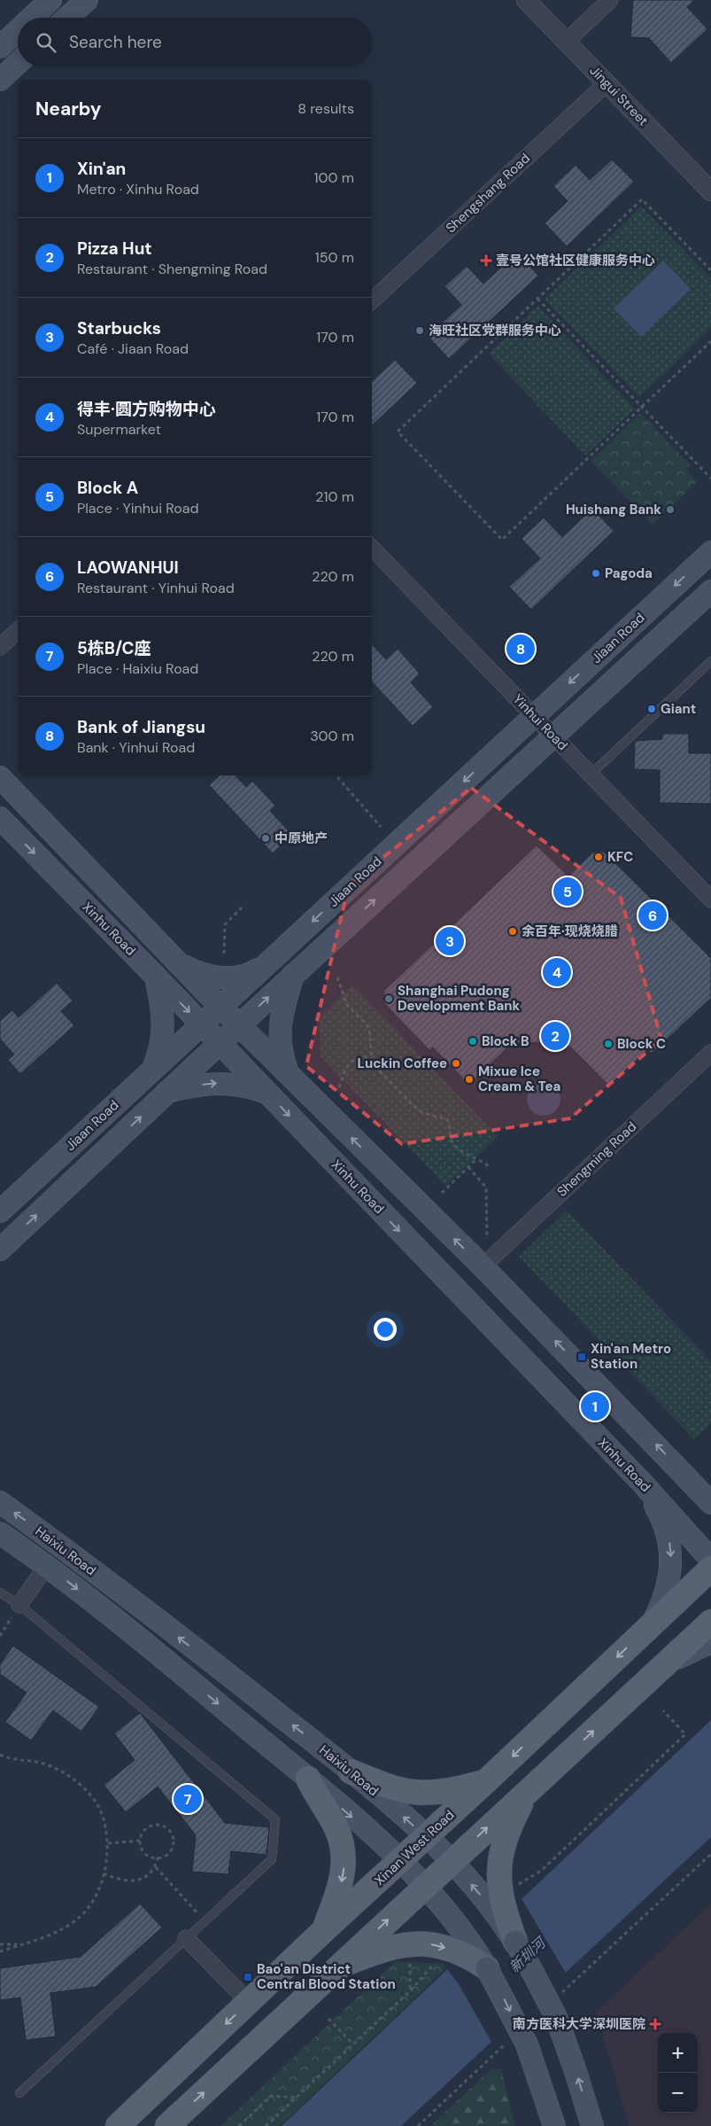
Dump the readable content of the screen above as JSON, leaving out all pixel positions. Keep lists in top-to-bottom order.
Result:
{
  "streets": {
    "main road": [
      "Jiaan Road",
      "Xinhu Road",
      "Haixiu Road",
      "Xinan West Road"
    ],
    "street": [
      "Jingui Street",
      "Shengshang Road",
      "Yinhui Road",
      "Shengming Road"
    ]
  },
  "crossings": [
    ["Jingui Street", "Shengshang Road"],
    ["Jiaan Road", "Yinhui Road"],
    ["Jiaan Road", "Xinhu Road"],
    ["Xinhu Road", "Shengming Road"],
    ["Haixiu Road", "Xinan West Road"]
  ],
  "water": ["新圳河"],
  "places": {
    "health": ["壹号公馆社区健康服务中心", "南方医科大学深圳医院"],
    "other": [
      "海旺社区党群服务中心",
      "Huishang Bank",
      "Pagoda",
      "Giant",
      "中原地产",
      "KFC",
      "余百年·现烧烧腊",
      "Shanghai Pudong Development Bank",
      "Block B",
      "Block C",
      "Luckin Coffee",
      "Mixue Ice Cream & Tea"
    ],
    "transit": ["Xin'an Metro Station", "Bao'an District Central Blood Station"]
  },
  "page": {
    "search": "Search here",
    "heading": ["Nearby", "8 results"],
    "list": [
      {
        "mark": "1",
        "name": "Xin'an",
        "note": "Metro · Xinhu Road",
        "value": "100 m"
      },
      {
        "mark": "2",
        "name": "Pizza Hut",
        "note": "Restaurant · Shengming Road",
        "value": "150 m"
      },
      {
        "mark": "3",
        "name": "Starbucks",
        "note": "Café · Jiaan Road",
        "value": "170 m"
      },
      {
        "mark": "4",
        "name": "得丰·圆方购物中心",
        "note": "Supermarket",
        "value": "170 m"
      },
      {
        "mark": "5",
        "name": "Block A",
        "note": "Place · Yinhui Road",
        "value": "210 m"
      },
      {
        "mark": "6",
        "name": "LAOWANHUI",
        "note": "Restaurant · Yinhui Road",
        "value": "220 m"
      },
      {
        "mark": "7",
        "name": "5栋B/C座",
        "note": "Place · Haixiu Road",
        "value": "220 m"
      },
      {
        "mark": "8",
        "name": "Bank of Jiangsu",
        "note": "Bank · Yinhui Road",
        "value": "300 m"
      }
    ],
    "pins": [
      "8",
      "5",
      "6",
      "3",
      "4",
      "2",
      "1",
      "7"
    ],
    "map_buttons": ["+", "−"]
  }
}
